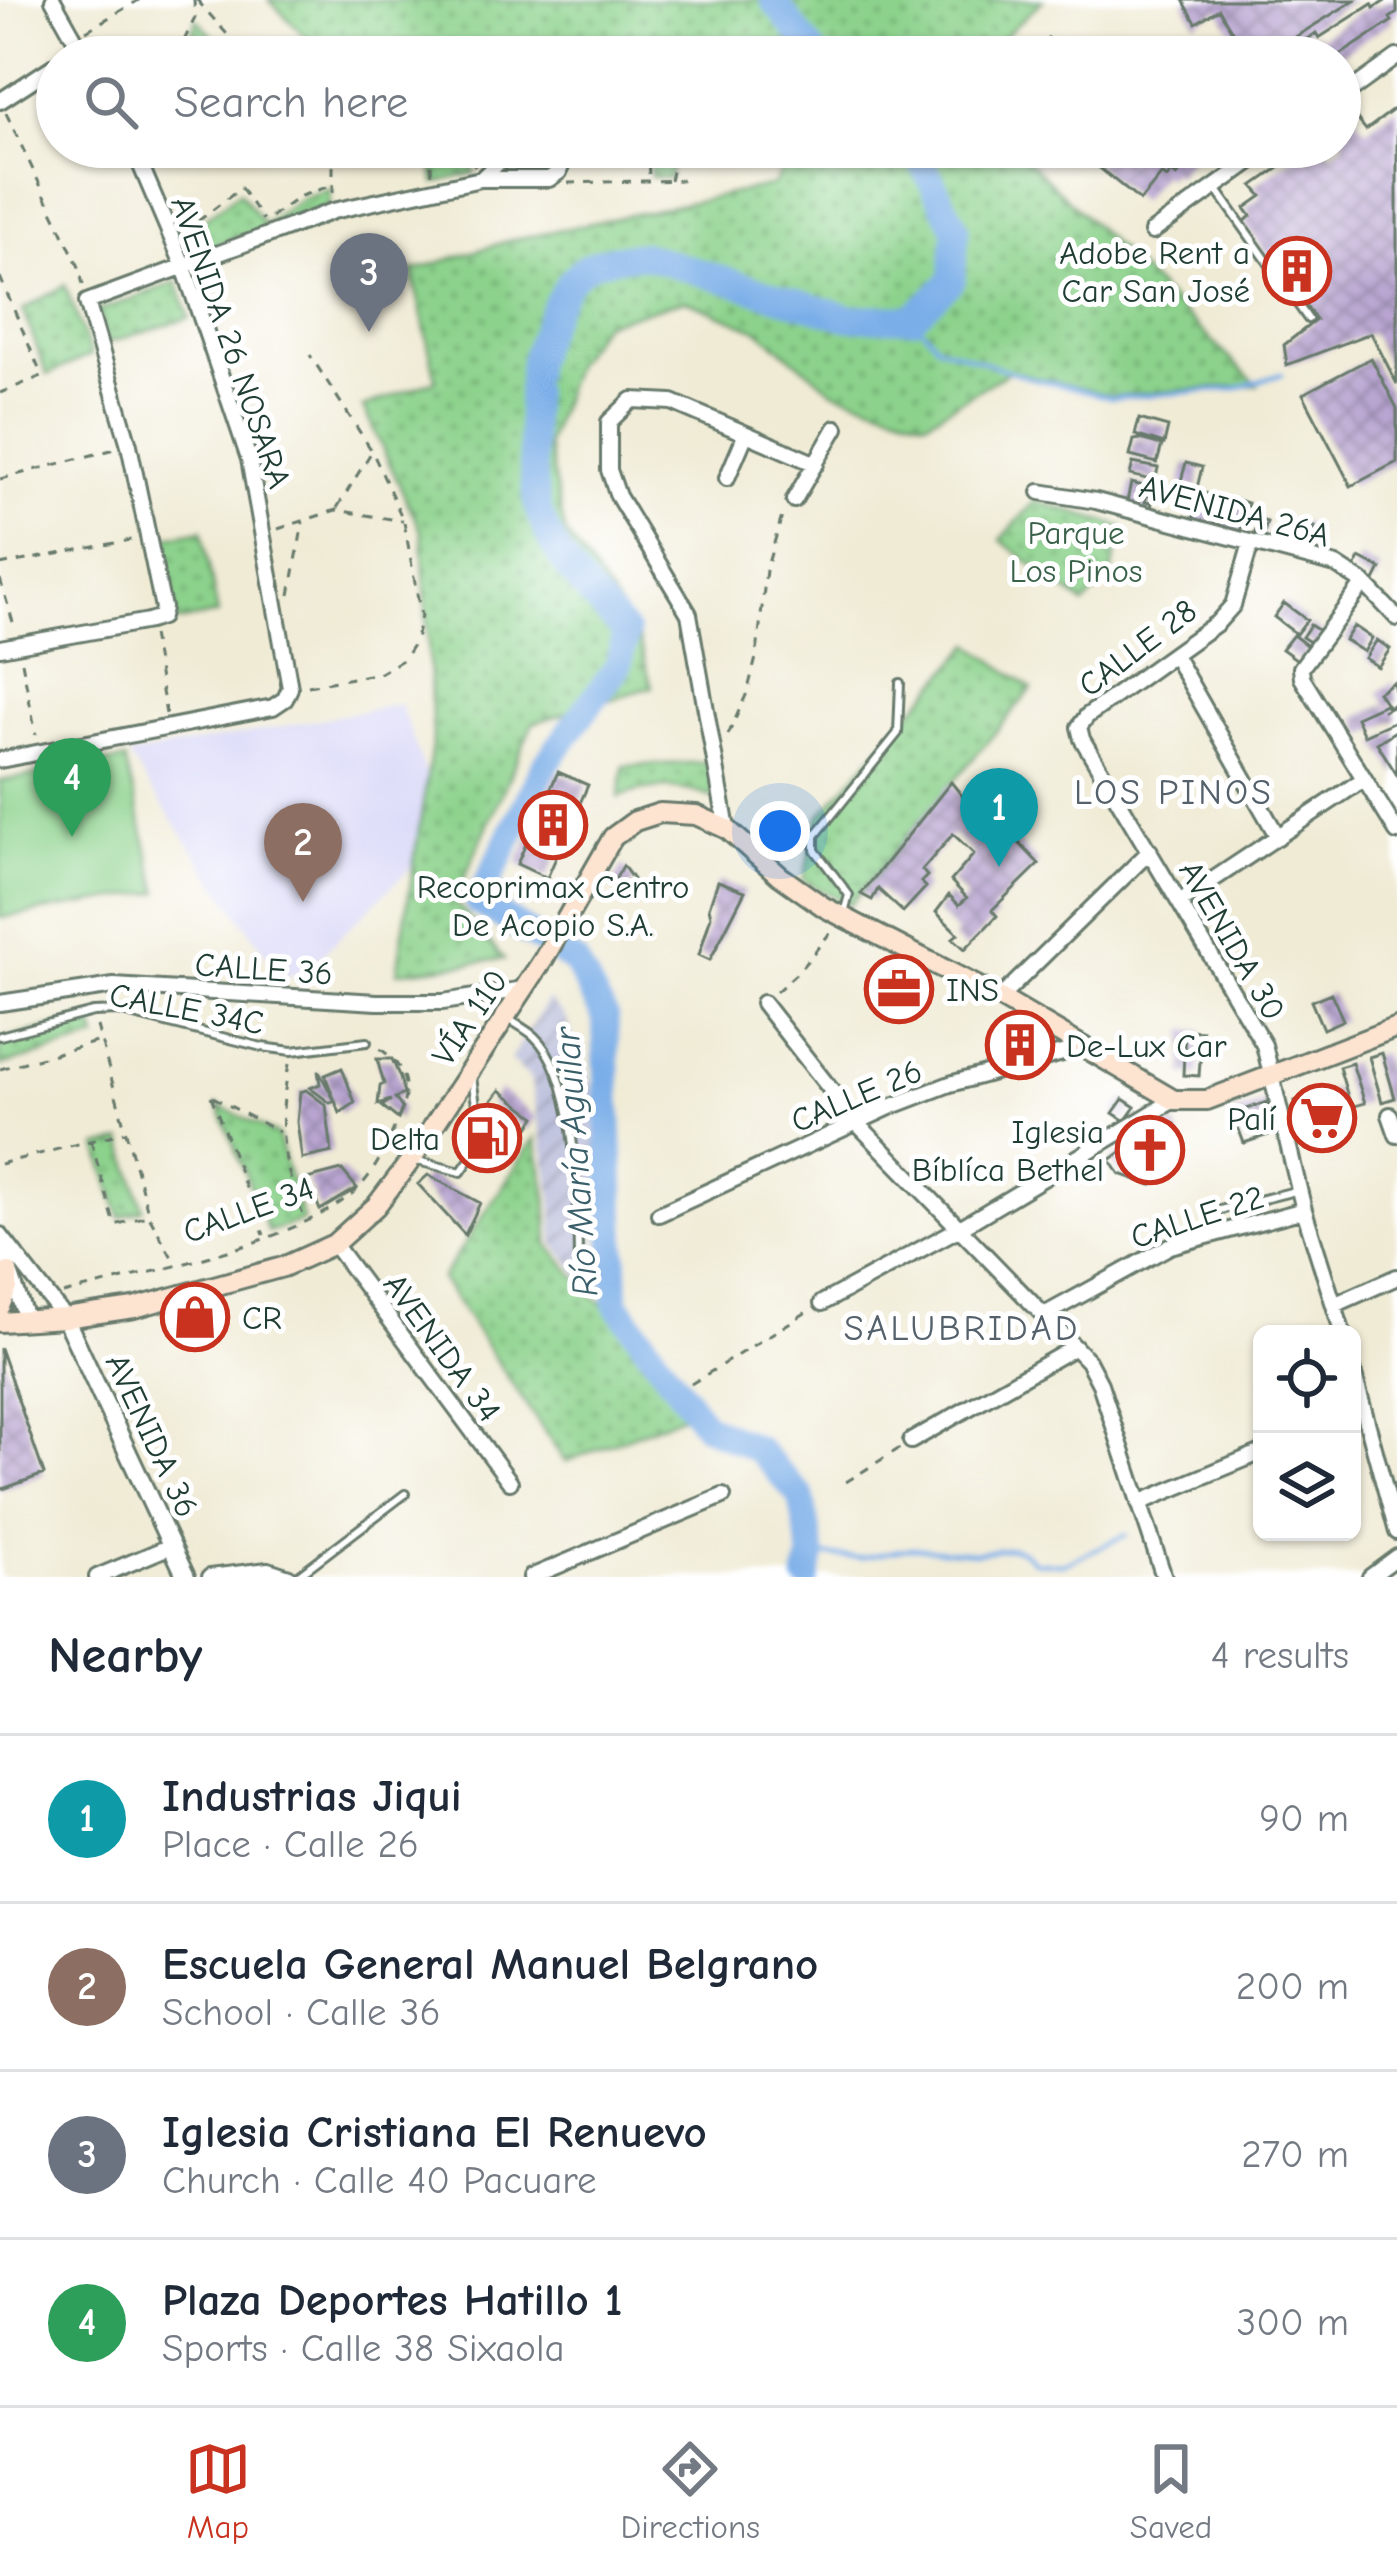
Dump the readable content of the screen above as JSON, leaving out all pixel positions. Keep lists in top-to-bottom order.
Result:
{
  "streets": {
    "main road": ["VÍA 110"],
    "street": [
      "AVENIDA 26 NOSARA",
      "AVENIDA 26A",
      "CALLE 28",
      "AVENIDA 30",
      "CALLE 36",
      "CALLE 26",
      "CALLE 22",
      "AVENIDA 34",
      "AVENIDA 36"
    ],
    "lane": ["CALLE 34C"],
    "path": ["CALLE 34"]
  },
  "crossings": [
    ["AVENIDA 26A", "CALLE 28"],
    ["CALLE 28", "AVENIDA 30"],
    ["AVENIDA 30", "CALLE 22"],
    ["CALLE 36", "VÍA 110"],
    ["CALLE 34C", "CALLE 34"],
    ["VÍA 110", "CALLE 26"],
    ["VÍA 110", "AVENIDA 34"],
    ["VÍA 110", "AVENIDA 36"]
  ],
  "districts": ["LOS PINOS", "SALUBRIDAD"],
  "water": ["Río María Aguilar"],
  "parks": ["Parque Los Pinos"],
  "places": {
    "building": ["Adobe Rent a Car San José", "Recoprimax Centro De Acopio S.A.", "De-Lux Car"],
    "office": ["INS"],
    "supermarket": ["Palí"],
    "fuel station": ["Delta"],
    "church": ["Iglesia Bíblíca Bethel"],
    "shop": ["CR"]
  },
  "page": {
    "search": "Search here",
    "pins": [
      "3",
      "4",
      "1",
      "2"
    ],
    "heading": ["Nearby", "4 results"],
    "list": [
      {
        "mark": "1",
        "name": "Industrias Jiqui",
        "note": "Place · Calle 26",
        "value": "90 m"
      },
      {
        "mark": "2",
        "name": "Escuela General Manuel Belgrano",
        "note": "School · Calle 36",
        "value": "200 m"
      },
      {
        "mark": "3",
        "name": "Iglesia Cristiana El Renuevo",
        "note": "Church · Calle 40 Pacuare",
        "value": "270 m"
      },
      {
        "mark": "4",
        "name": "Plaza Deportes Hatillo 1",
        "note": "Sports · Calle 38 Sixaola",
        "value": "300 m"
      }
    ],
    "nav": ["Map", "Directions", "Saved"]
  }
}
